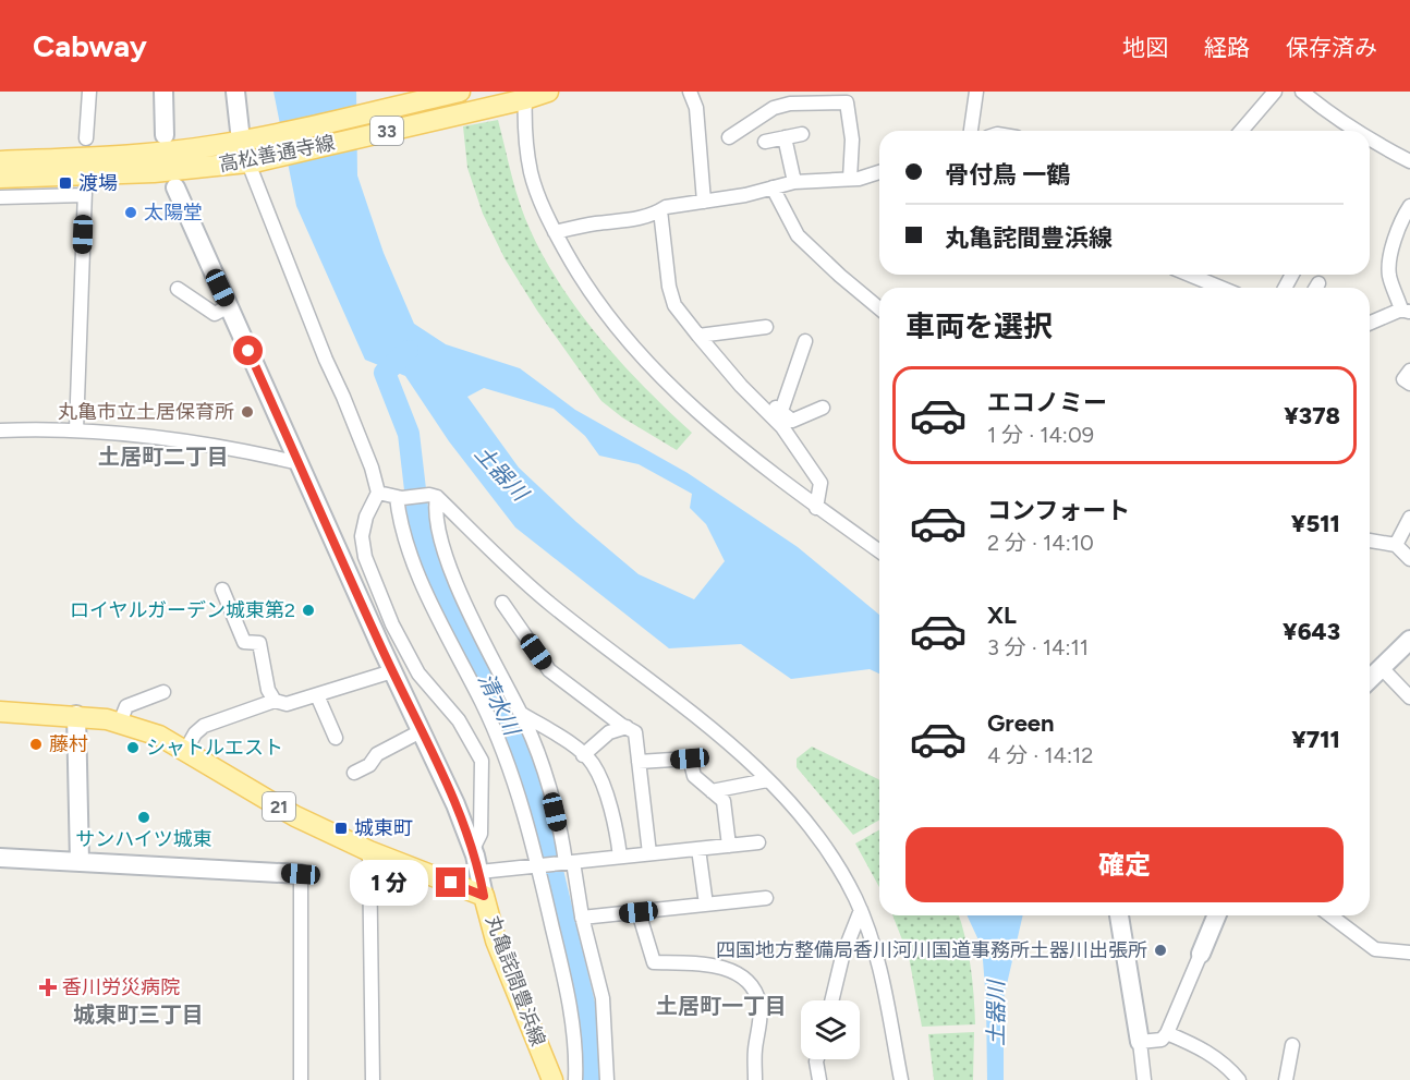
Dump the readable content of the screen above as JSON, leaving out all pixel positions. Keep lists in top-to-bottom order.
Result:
{
  "streets": {
    "main road": [
      "33",
      "高松善通寺線",
      "21",
      "丸亀詫間豊浜線"
    ]
  },
  "districts": ["土居町二丁目", "土居町一丁目", "城東町三丁目"],
  "water": ["土器川", "清水川"],
  "places": {
    "transit": ["渡場", "城東町"],
    "other": [
      "太陽堂",
      "丸亀市立土居保育所",
      "ロイヤルガーデン城東第2",
      "藤村",
      "シャトルエスト",
      "サンハイツ城東",
      "四国地方整備局香川河川国道事務所土器川出張所"
    ],
    "health": ["香川労災病院"]
  },
  "page": {
    "header": "Cabway",
    "nav": ["地図", "経路", "保存済み"],
    "banner": ["骨付鳥 一鶴", "丸亀詫間豊浜線"],
    "heading": "車両を選択",
    "list": [
      {
        "name": "エコノミー",
        "note": "1 分 · 14:09",
        "value": "¥378"
      },
      {
        "name": "コンフォート",
        "note": "2 分 · 14:10",
        "value": "¥511"
      },
      {
        "name": "XL",
        "note": "3 分 · 14:11",
        "value": "¥643"
      },
      {
        "name": "Green",
        "note": "4 分 · 14:12",
        "value": "¥711"
      }
    ],
    "buttons": "確定",
    "bubble": "1 分"
  }
}
